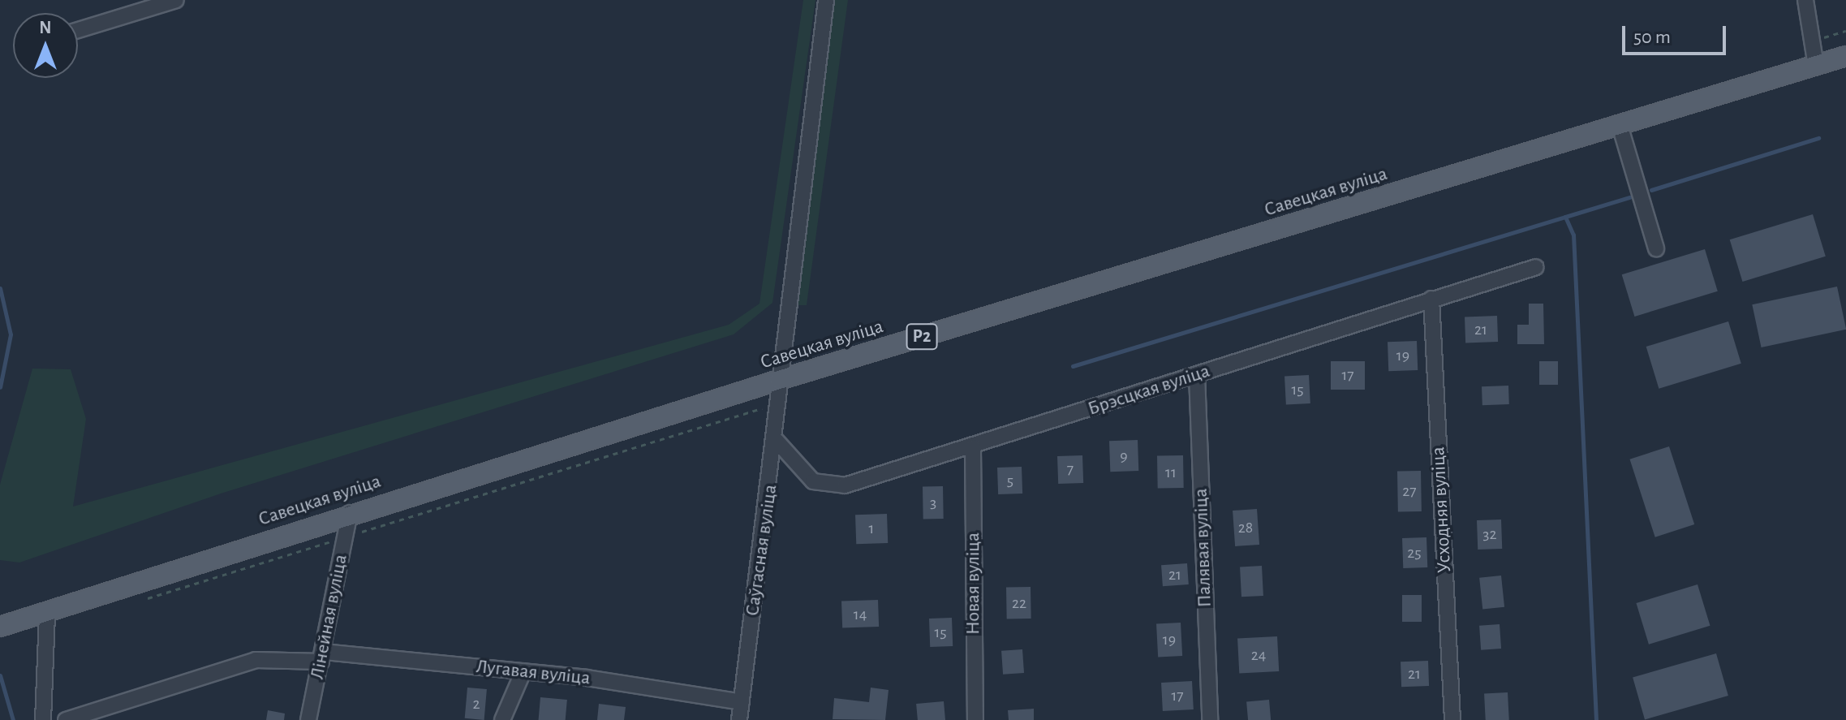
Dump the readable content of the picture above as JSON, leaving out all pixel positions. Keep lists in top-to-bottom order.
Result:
{
  "streets": {
    "main road": ["Савецкая вуліца", "Р2"],
    "street": [
      "Брэсцкая вуліца",
      "Усходняя вуліца",
      "Палявая вуліца",
      "Саўгасная вуліца",
      "Новая вуліца",
      "Лінейная вуліца",
      "Лугавая вуліца"
    ]
  },
  "crossings": [
    ["Савецкая вуліца", "Саўгасная вуліца"],
    ["Савецкая вуліца", "Лінейная вуліца"],
    ["Брэсцкая вуліца", "Усходняя вуліца"],
    ["Брэсцкая вуліца", "Палявая вуліца"],
    ["Брэсцкая вуліца", "Саўгасная вуліца"],
    ["Брэсцкая вуліца", "Новая вуліца"],
    ["Саўгасная вуліца", "Лугавая вуліца"],
    ["Лінейная вуліца", "Лугавая вуліца"]
  ],
  "house_numbers": [
    "21",
    "19",
    "17",
    "15",
    "9",
    "7",
    "11",
    "5",
    "27",
    "3",
    "28",
    "1",
    "32",
    "25",
    "21",
    "22",
    "14",
    "15",
    "19",
    "24",
    "21",
    "17",
    "2"
  ],
  "scale_bar": "50 m",
  "north": "top"
}
